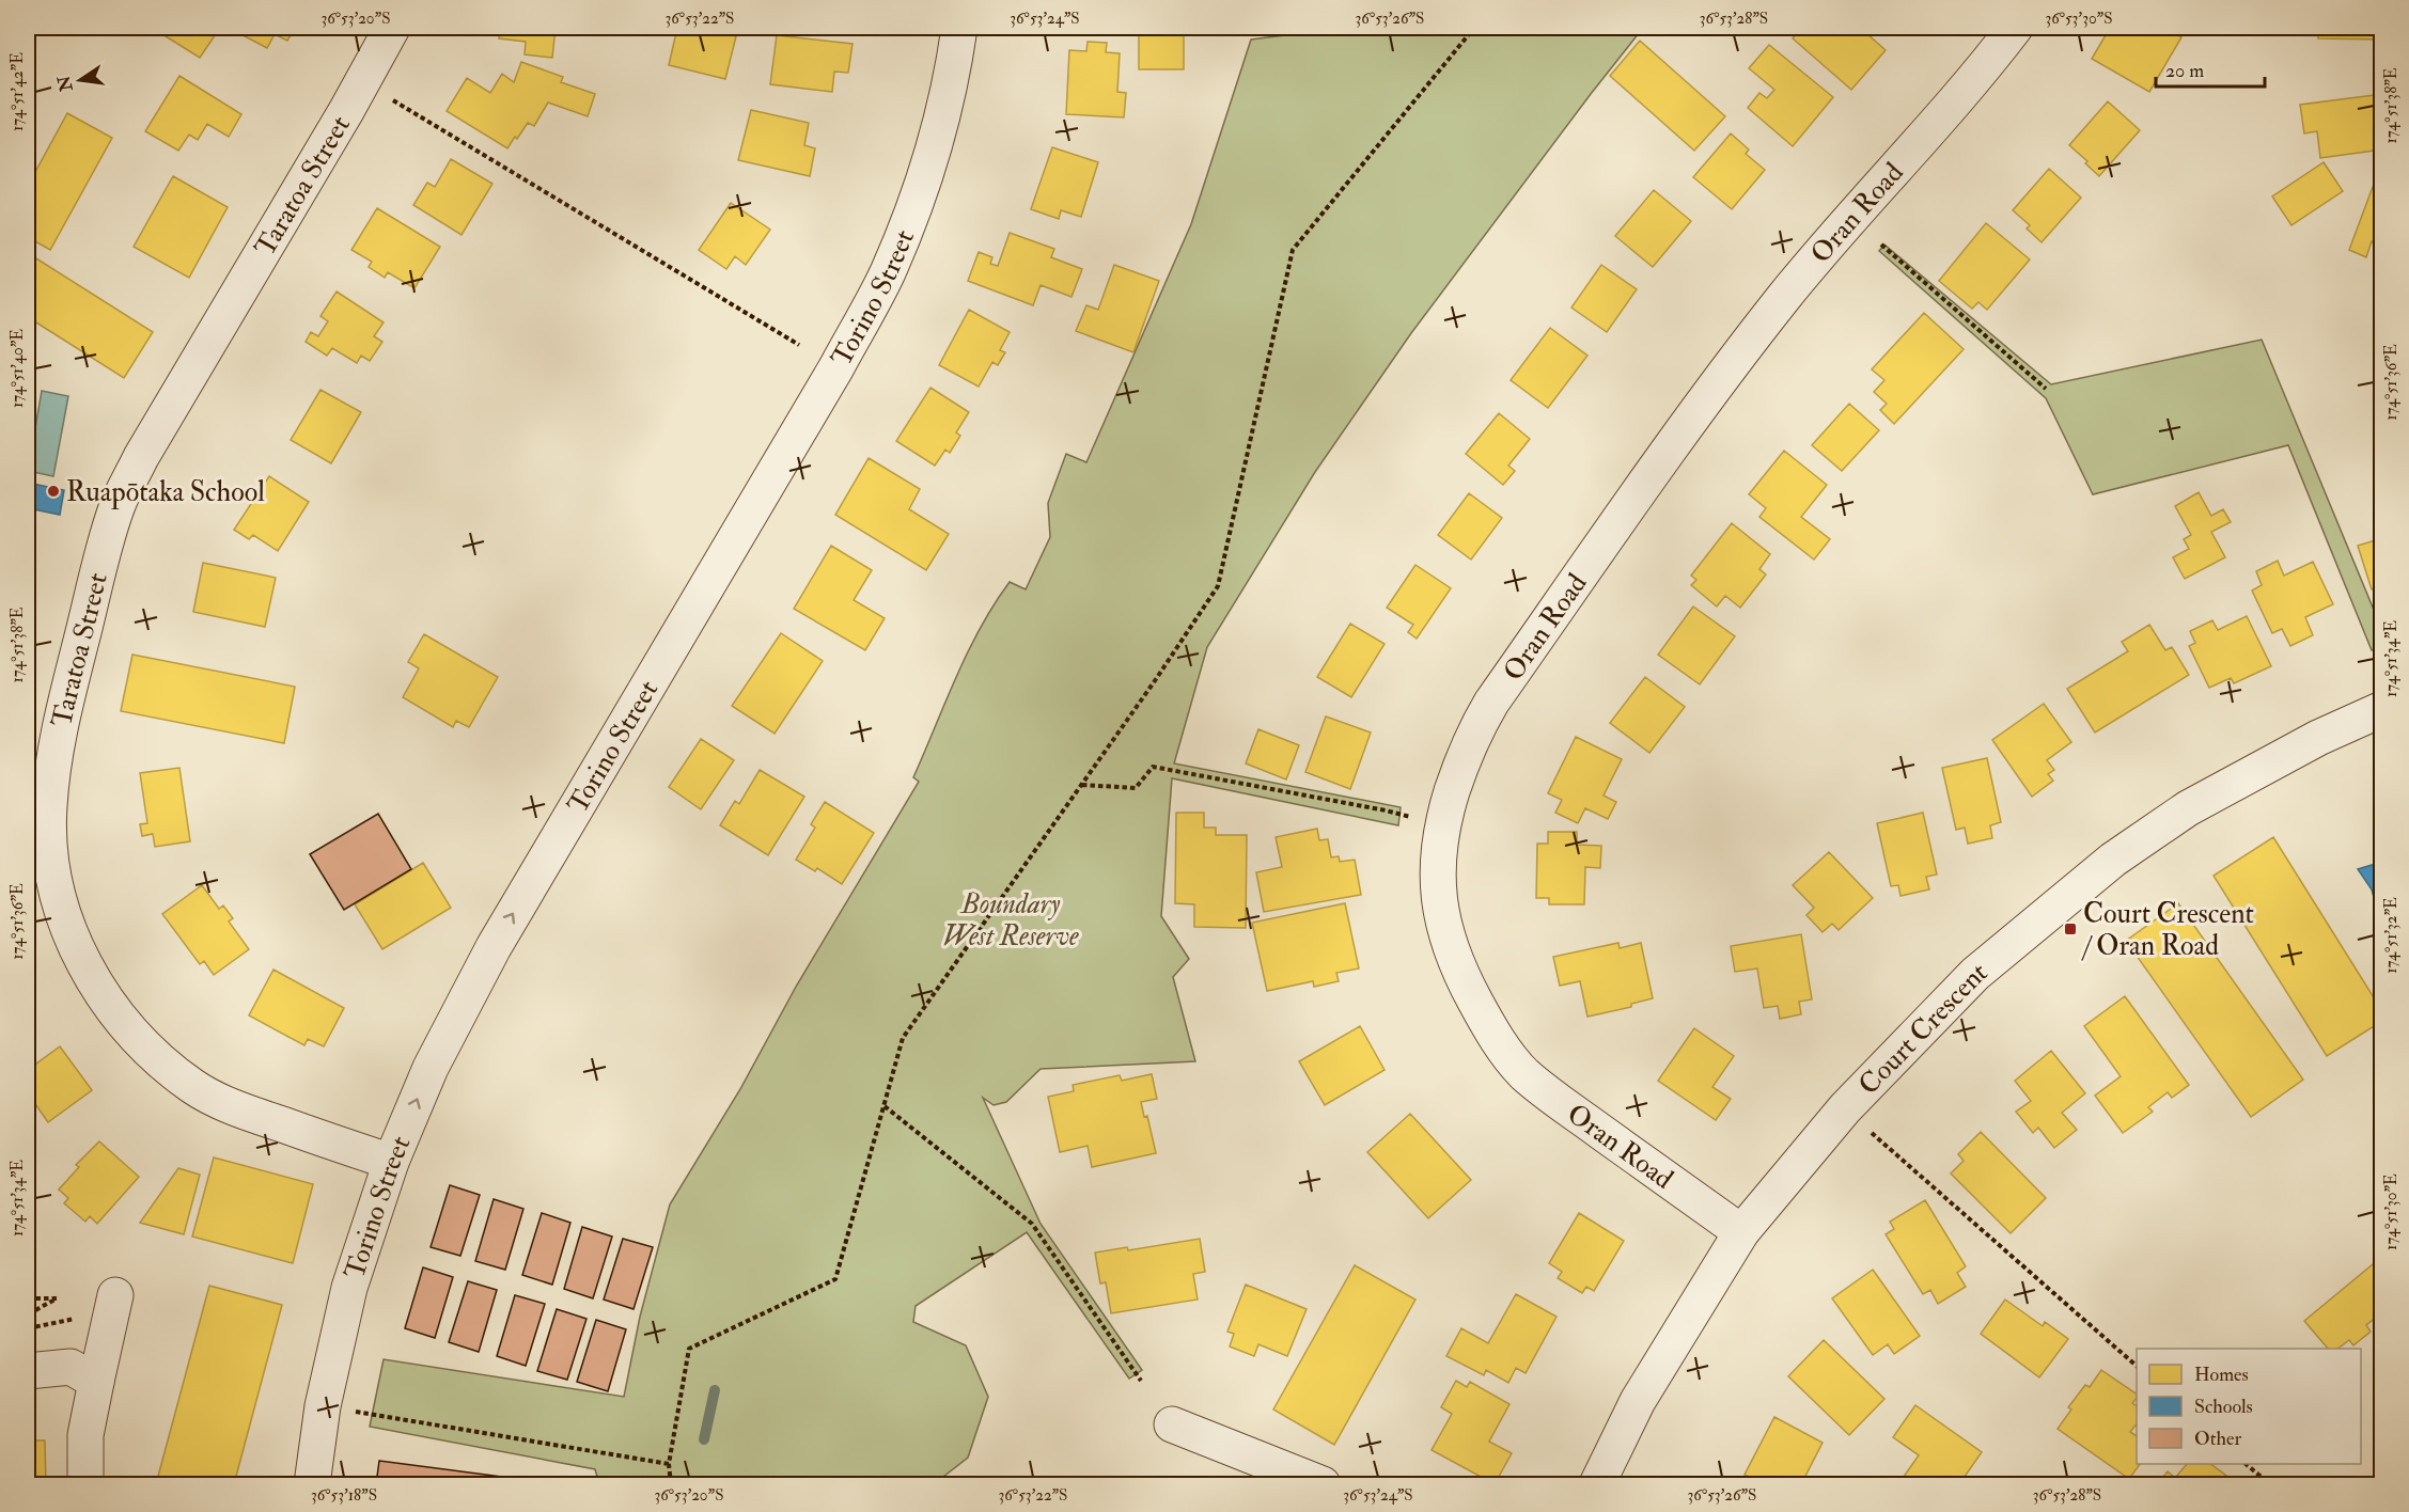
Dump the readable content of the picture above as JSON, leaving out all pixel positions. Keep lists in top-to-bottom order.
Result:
{
  "streets": {
    "street": [
      "Taratoa Street",
      "Oran Road",
      "Torino Street",
      "Court Crescent"
    ]
  },
  "crossings": [
    ["Taratoa Street", "Torino Street"],
    ["Oran Road", "Court Crescent"]
  ],
  "one_way": ["Torino Street"],
  "parks": ["Boundary West Reserve"],
  "places": {
    "other": ["Ruapōtaka School"],
    "transit": ["Court Crescent / Oran Road"]
  },
  "legend": ["Homes", "Schools", "Other"],
  "scale_bar": "20 m",
  "north": "left",
  "coordinates": [
    "36°53'20\"S",
    "36°53'22\"S",
    "36°53'24\"S",
    "36°53'26\"S",
    "36°53'28\"S",
    "36°53'30\"S",
    "174°51'42\"E",
    "174°51'38\"E",
    "174°51'40\"E",
    "174°51'36\"E",
    "174°51'34\"E",
    "174°51'32\"E",
    "174°51'30\"E",
    "36°53'18\"S"
  ]
}
